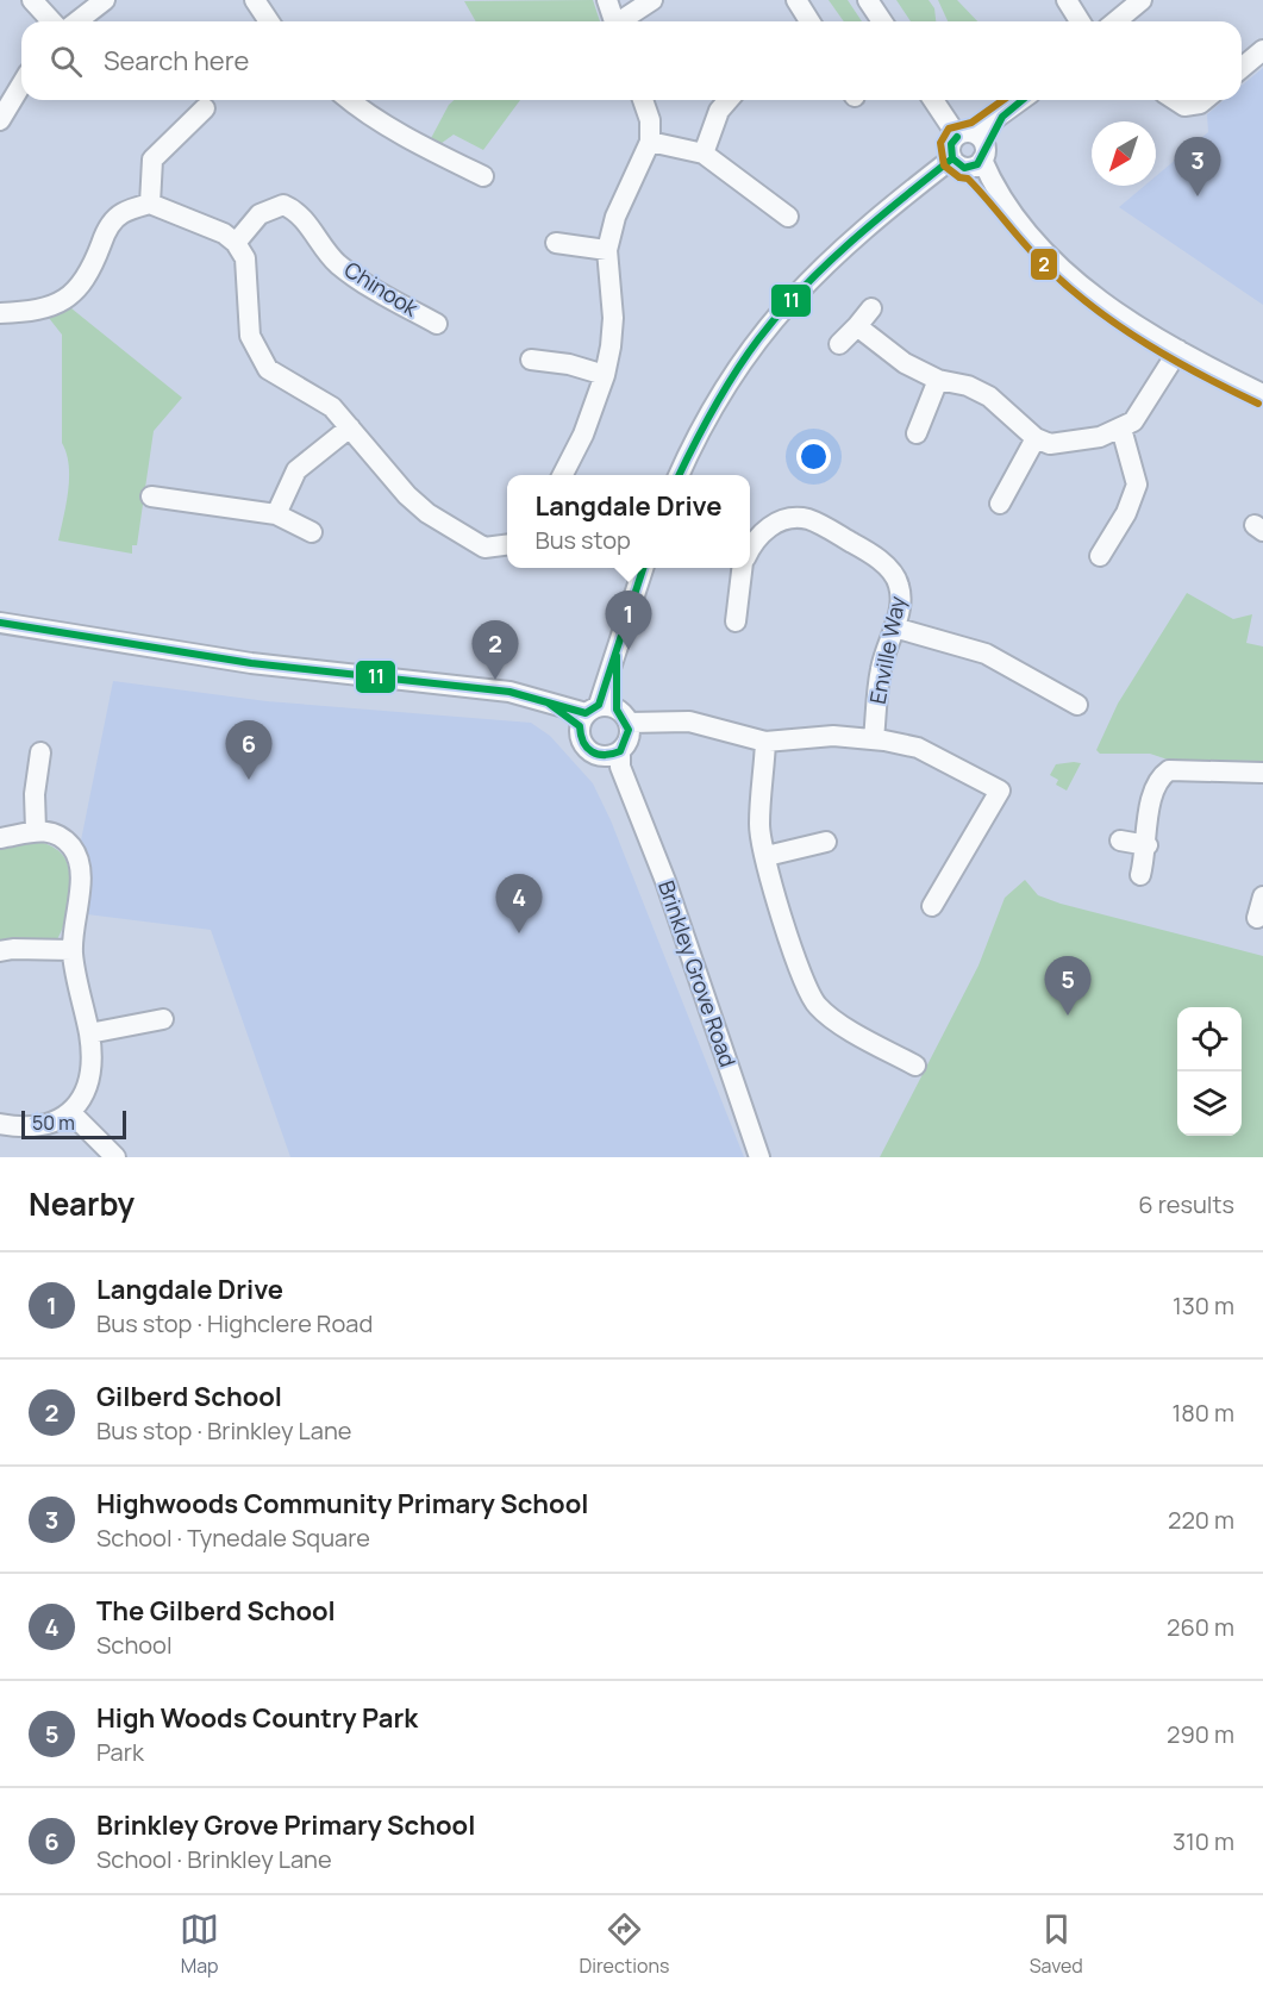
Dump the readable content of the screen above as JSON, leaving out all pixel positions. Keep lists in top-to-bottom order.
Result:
{
  "streets": {
    "street": ["Chinook", "Enville Way", "Brinkley Grove Road"]
  },
  "lines": ["transit line 11", "transit line 2"],
  "scale_bar": "50 m",
  "north": "bottom left",
  "page": {
    "search": "Search here",
    "pins": [
      "3",
      "1",
      "2",
      "6",
      "4",
      "5"
    ],
    "popup": ["Langdale Drive", "Bus stop"],
    "scale": "50 m",
    "heading": ["Nearby", "6 results"],
    "list": [
      {
        "mark": "1",
        "name": "Langdale Drive",
        "note": "Bus stop · Highclere Road",
        "value": "130 m"
      },
      {
        "mark": "2",
        "name": "Gilberd School",
        "note": "Bus stop · Brinkley Lane",
        "value": "180 m"
      },
      {
        "mark": "3",
        "name": "Highwoods Community Primary School",
        "note": "School · Tynedale Square",
        "value": "220 m"
      },
      {
        "mark": "4",
        "name": "The Gilberd School",
        "note": "School",
        "value": "260 m"
      },
      {
        "mark": "5",
        "name": "High Woods Country Park",
        "note": "Park",
        "value": "290 m"
      },
      {
        "mark": "6",
        "name": "Brinkley Grove Primary School",
        "note": "School · Brinkley Lane",
        "value": "310 m"
      }
    ],
    "nav": ["Map", "Directions", "Saved"]
  }
}
